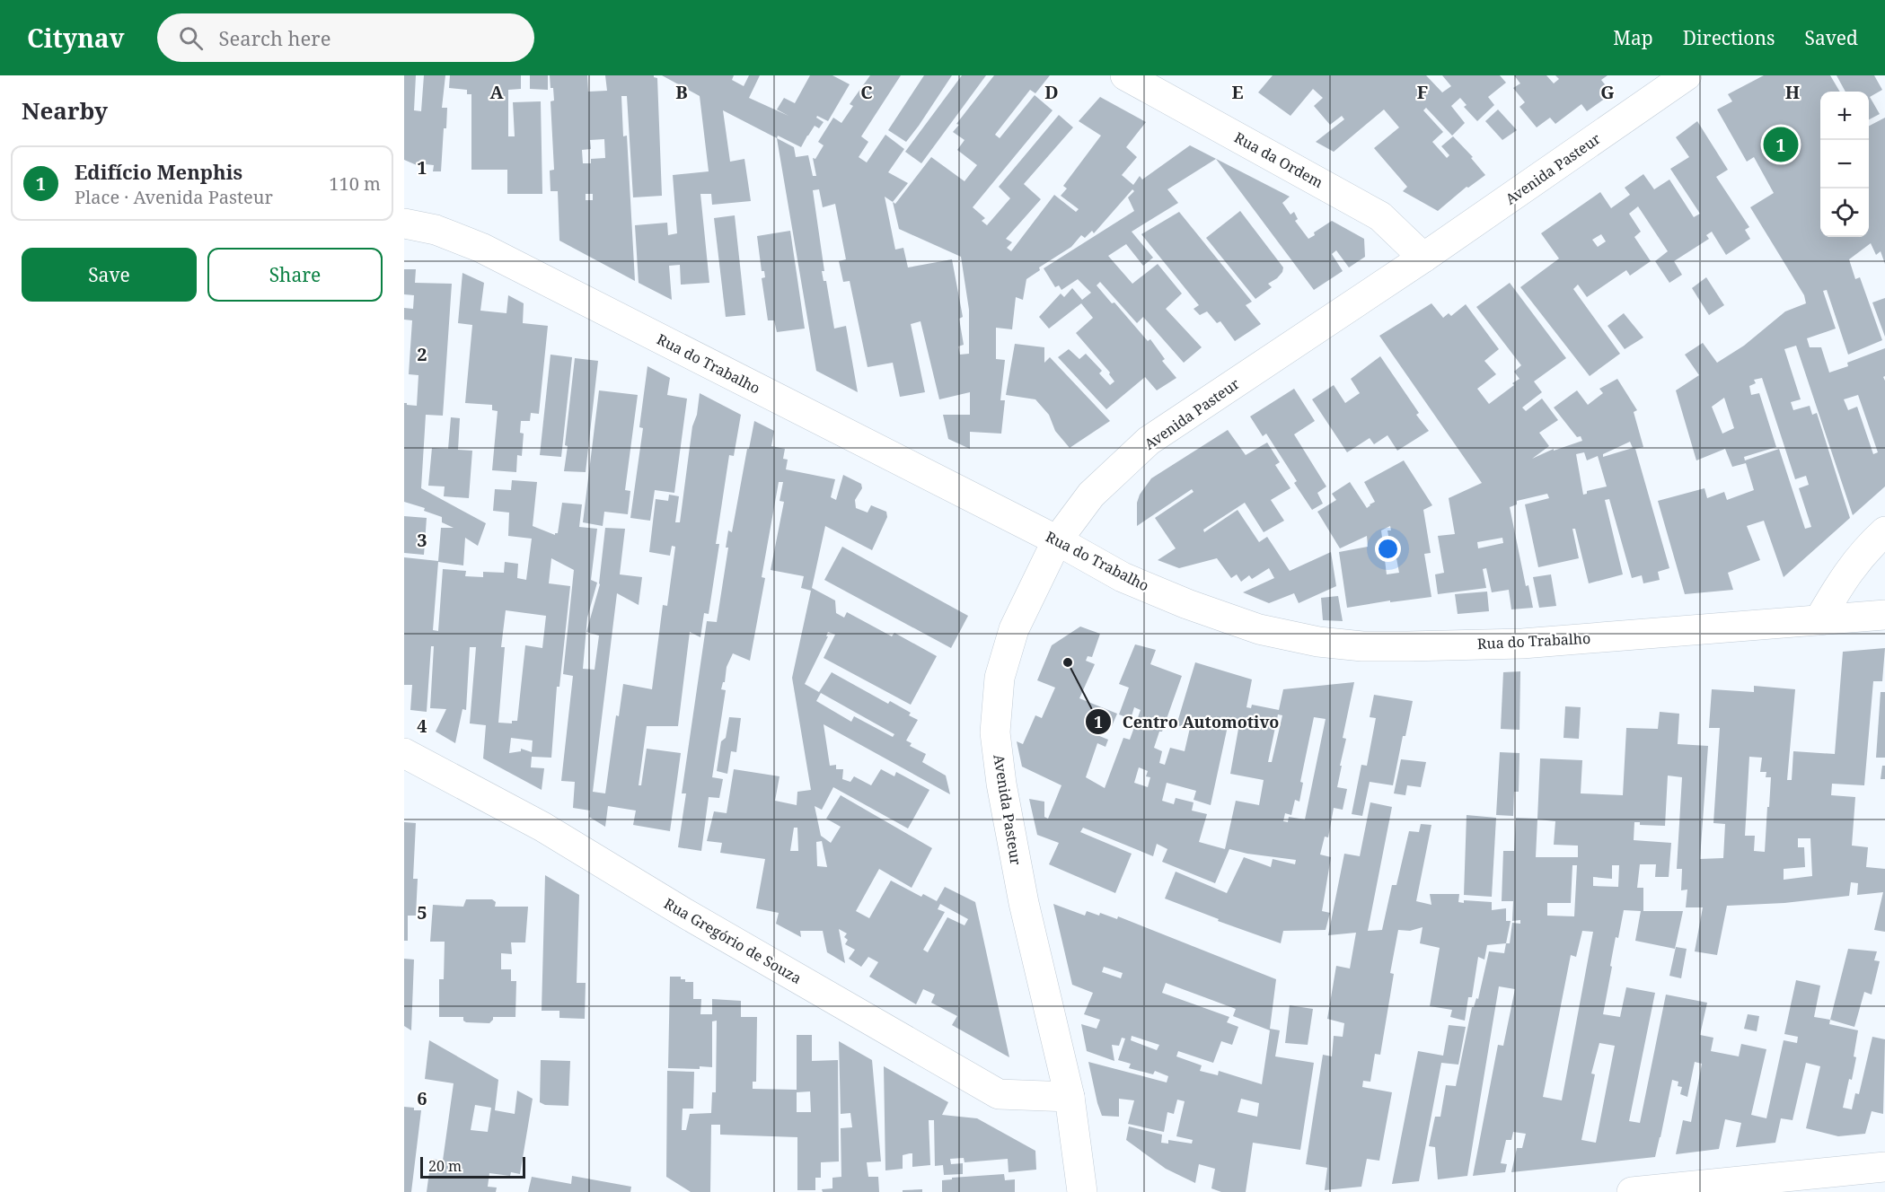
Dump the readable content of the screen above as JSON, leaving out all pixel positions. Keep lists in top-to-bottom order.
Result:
{
  "streets": {
    "street": [
      "Rua da Ordem",
      "Avenida Pasteur",
      "Rua do Trabalho",
      "Rua Gregório de Souza"
    ]
  },
  "crossings": [
    ["Rua da Ordem", "Avenida Pasteur"],
    ["Avenida Pasteur", "Rua do Trabalho"],
    ["Avenida Pasteur", "Rua Gregório de Souza"]
  ],
  "places": ["Centro Automotivo"],
  "scale_bar": "20 m",
  "page": {
    "header": "Citynav",
    "search": "Search here",
    "nav": ["Map", "Directions", "Saved"],
    "heading": "Nearby",
    "map_buttons": ["+", "−"],
    "pins": "1",
    "list": [
      {
        "mark": "1",
        "name": "Edifício Menphis",
        "note": "Place · Avenida Pasteur",
        "value": "110 m"
      }
    ],
    "buttons": ["Save", "Share"],
    "scale": "20 m"
  },
  "grid": {
    "columns": [
      "A",
      "B",
      "C",
      "D",
      "E",
      "F",
      "G",
      "H"
    ],
    "rows": [
      "1",
      "2",
      "3",
      "4",
      "5",
      "6"
    ]
  }
}
